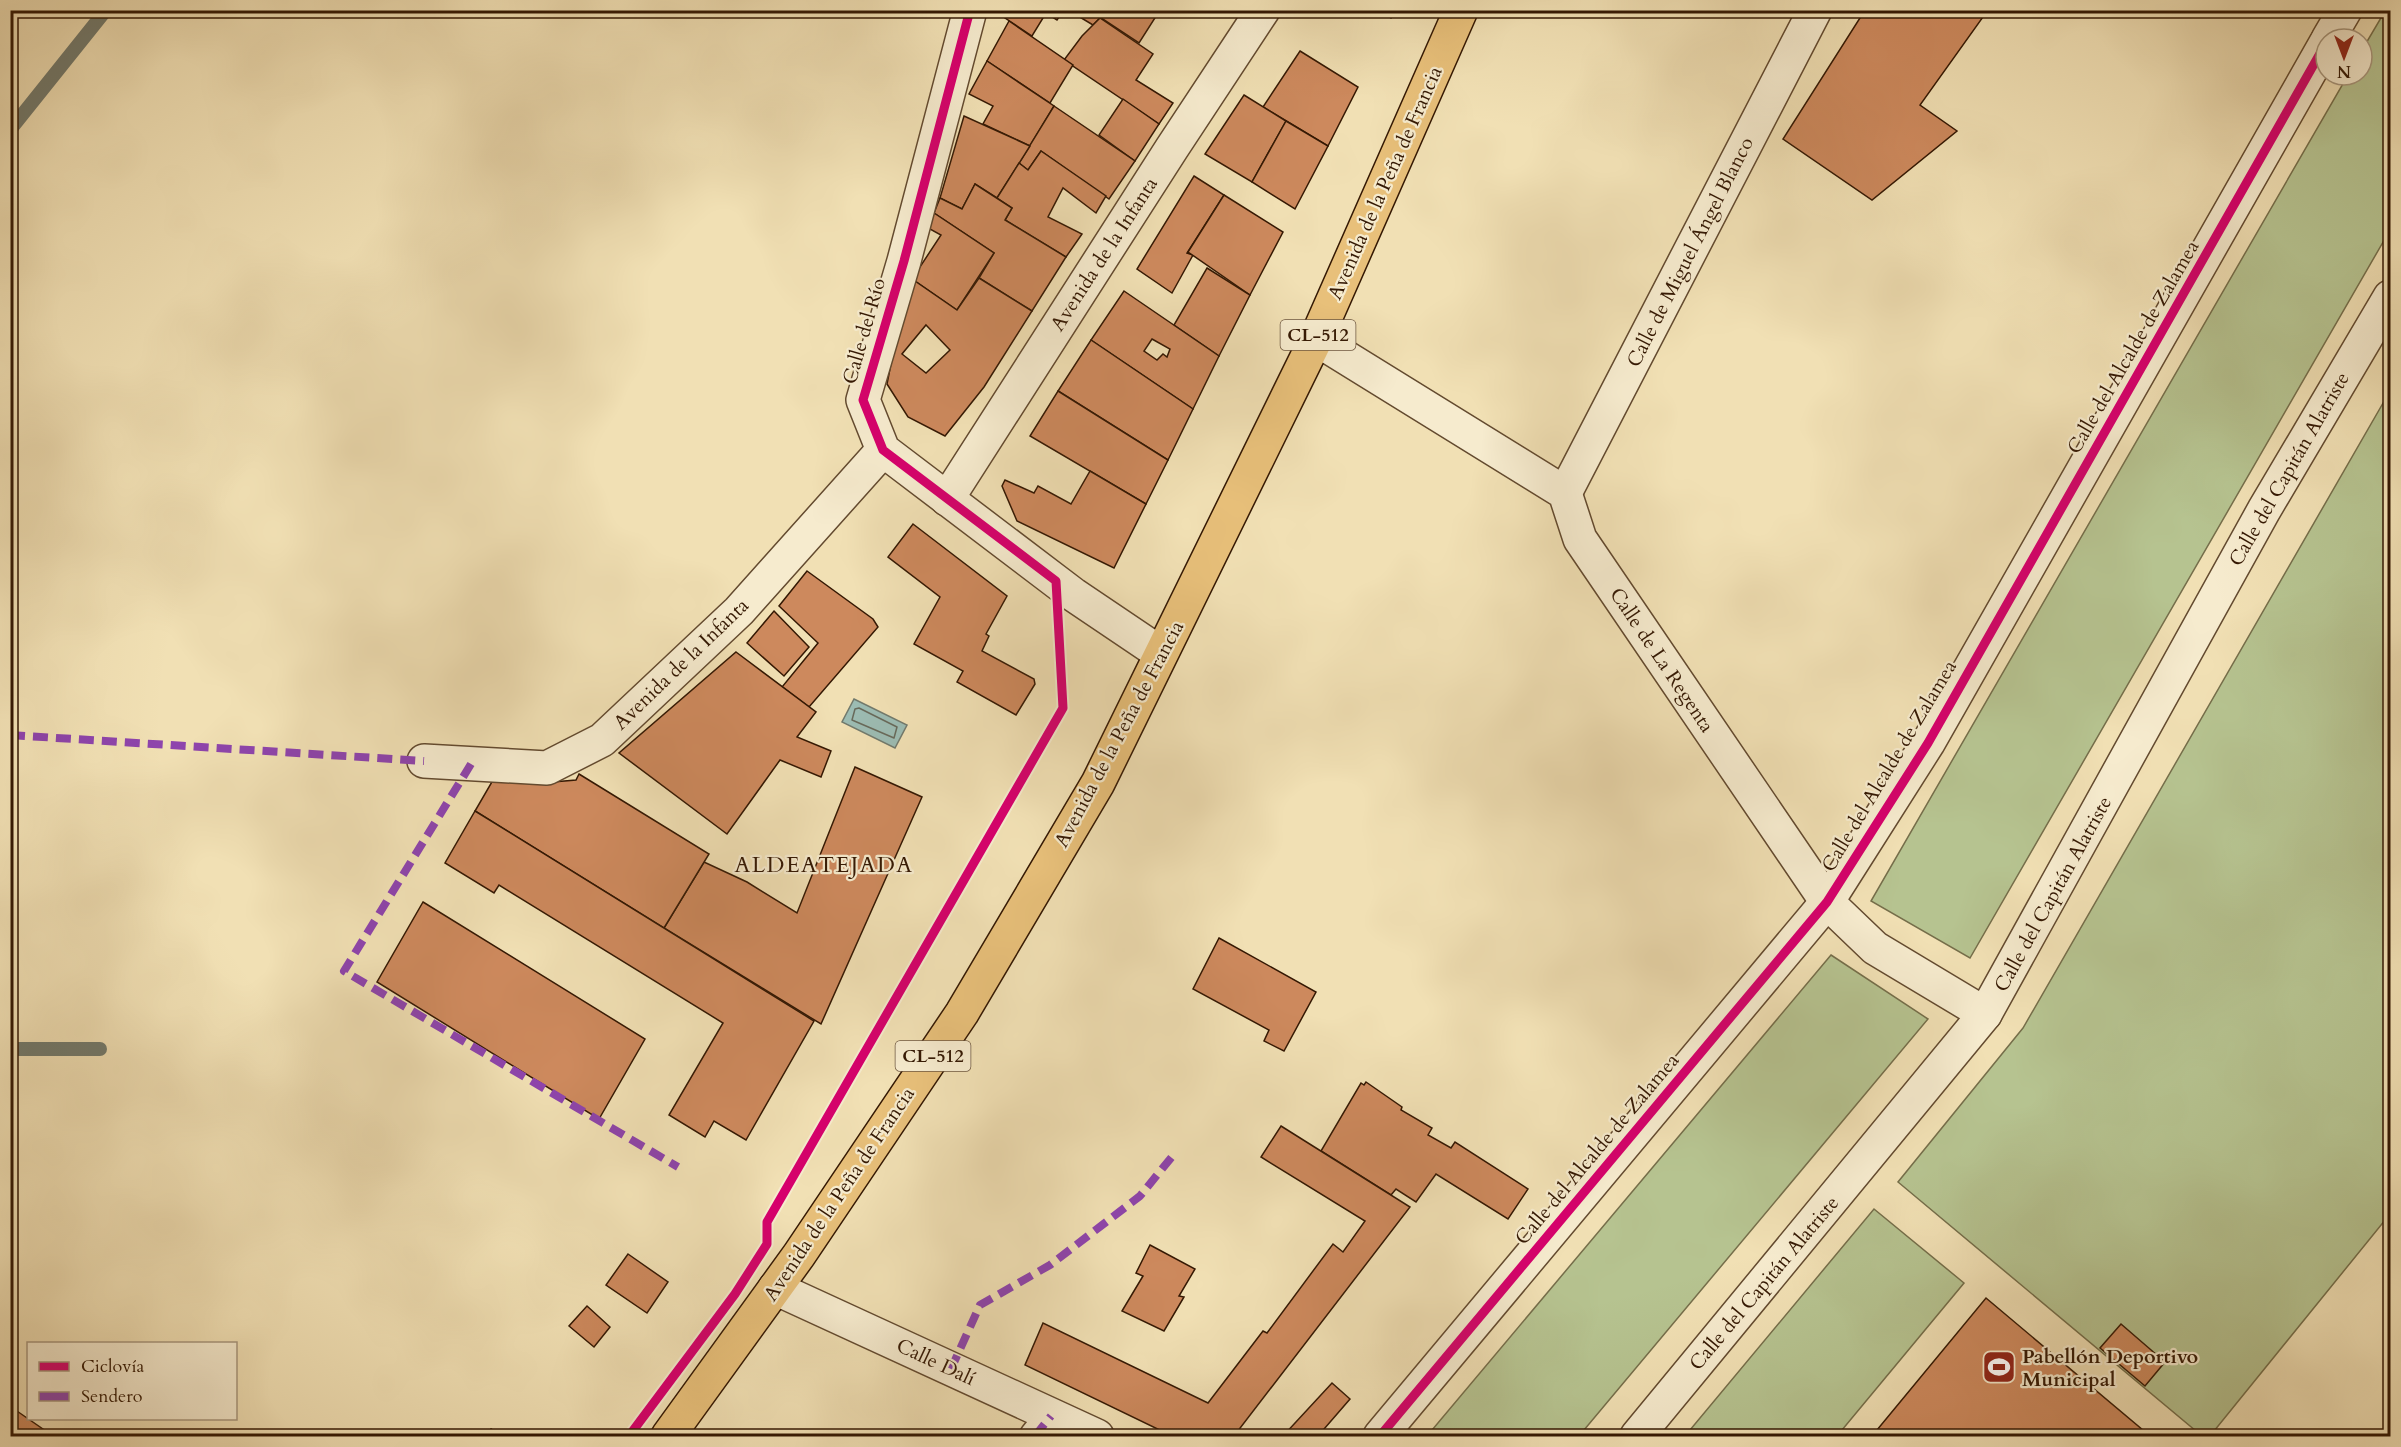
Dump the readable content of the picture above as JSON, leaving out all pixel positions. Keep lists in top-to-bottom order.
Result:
{
  "streets": {
    "main road": ["Avenida de la Peña de Francia", "CL-512"],
    "street": [
      "Calle de Miguel Ángel Blanco",
      "Avenida de la Infanta",
      "Calle del Río",
      "Calle del Alcalde de Zalamea",
      "Calle del Capitán Alatriste",
      "Calle de La Regenta",
      "Calle Dalí"
    ]
  },
  "crossings": [
    ["Avenida de la Peña de Francia", "Calle Dalí"],
    ["Calle de Miguel Ángel Blanco", "Calle de La Regenta"],
    ["Avenida de la Infanta", "Calle del Río"],
    ["Calle del Alcalde de Zalamea", "Calle de La Regenta"],
    ["Calle del Capitán Alatriste", "Calle de La Regenta"]
  ],
  "districts": ["ALDEATEJADA"],
  "places": {
    "sports": ["Pabellón Deportivo Municipal"]
  },
  "legend": ["Ciclovía", "Sendero"],
  "north": "bottom"
}
